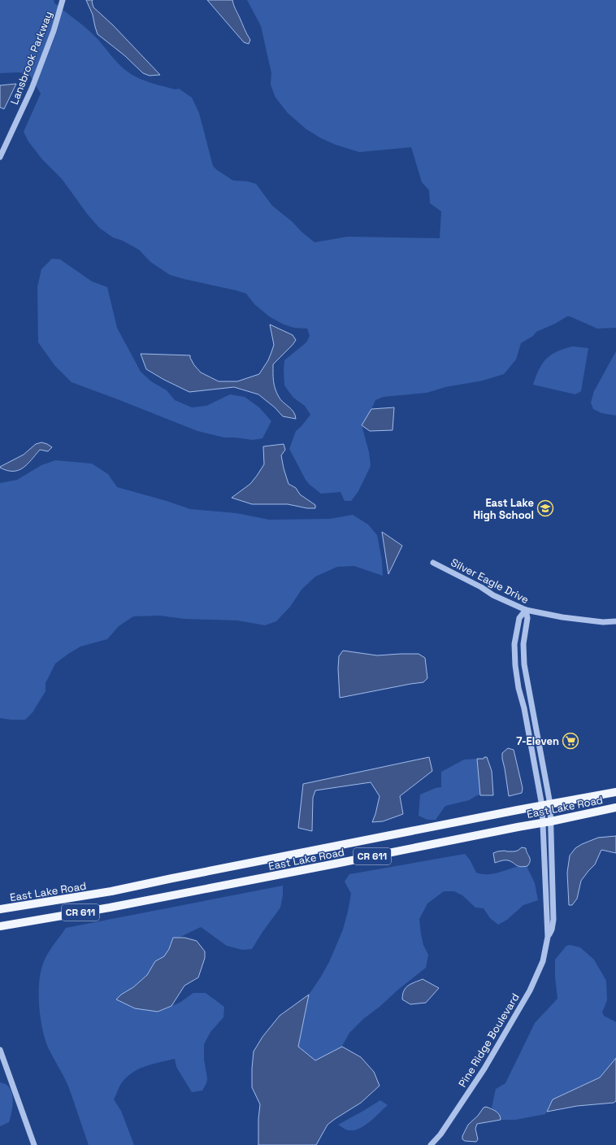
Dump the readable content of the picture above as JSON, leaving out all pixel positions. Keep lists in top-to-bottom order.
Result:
{
  "streets": {
    "main road": ["East Lake Road", "CR 611"],
    "street": ["Lansbrook Parkway", "Silver Eagle Drive", "Pine Ridge Boulevard"]
  },
  "crossings": [
    ["East Lake Road", "Pine Ridge Boulevard"]
  ],
  "places": {
    "school or university": ["East Lake High School"],
    "supermarket": ["7-Eleven"]
  }
}
